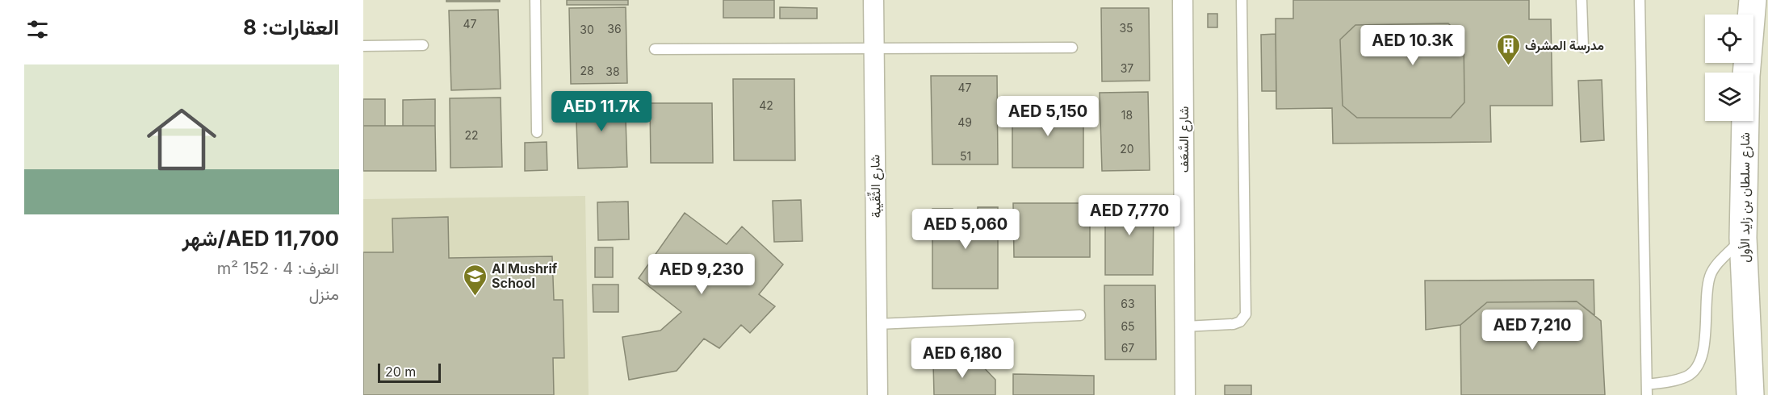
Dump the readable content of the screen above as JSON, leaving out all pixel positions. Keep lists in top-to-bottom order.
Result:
{
  "streets": {
    "main road": ["شارع سلطان بن زايد الأول"],
    "street": ["شارع السَّعَف", "شارع الثِّقَيبة"]
  },
  "places": {
    "building": ["مدرسة المشرف"],
    "school or university": ["Al Mushrif School"]
  },
  "house_numbers": [
    "47",
    "35",
    "36",
    "30",
    "37",
    "28",
    "38",
    "47",
    "42",
    "18",
    "49",
    "22",
    "20",
    "51",
    "63",
    "65",
    "67"
  ],
  "scale_bar": "20 m",
  "page": {
    "heading": "العقارات: 8",
    "price": [
      "AED 10.3K",
      "AED 11.7K",
      "AED 5,150",
      "AED 7,770",
      "AED 5,060",
      "AED 9,230",
      "AED 7,210",
      "AED 6,180"
    ],
    "list": [
      {
        "name": "AED 11,700/شهر",
        "note": "الغرف: 4 · 152 m² · منزل"
      }
    ],
    "scale": "20 m"
  }
}
